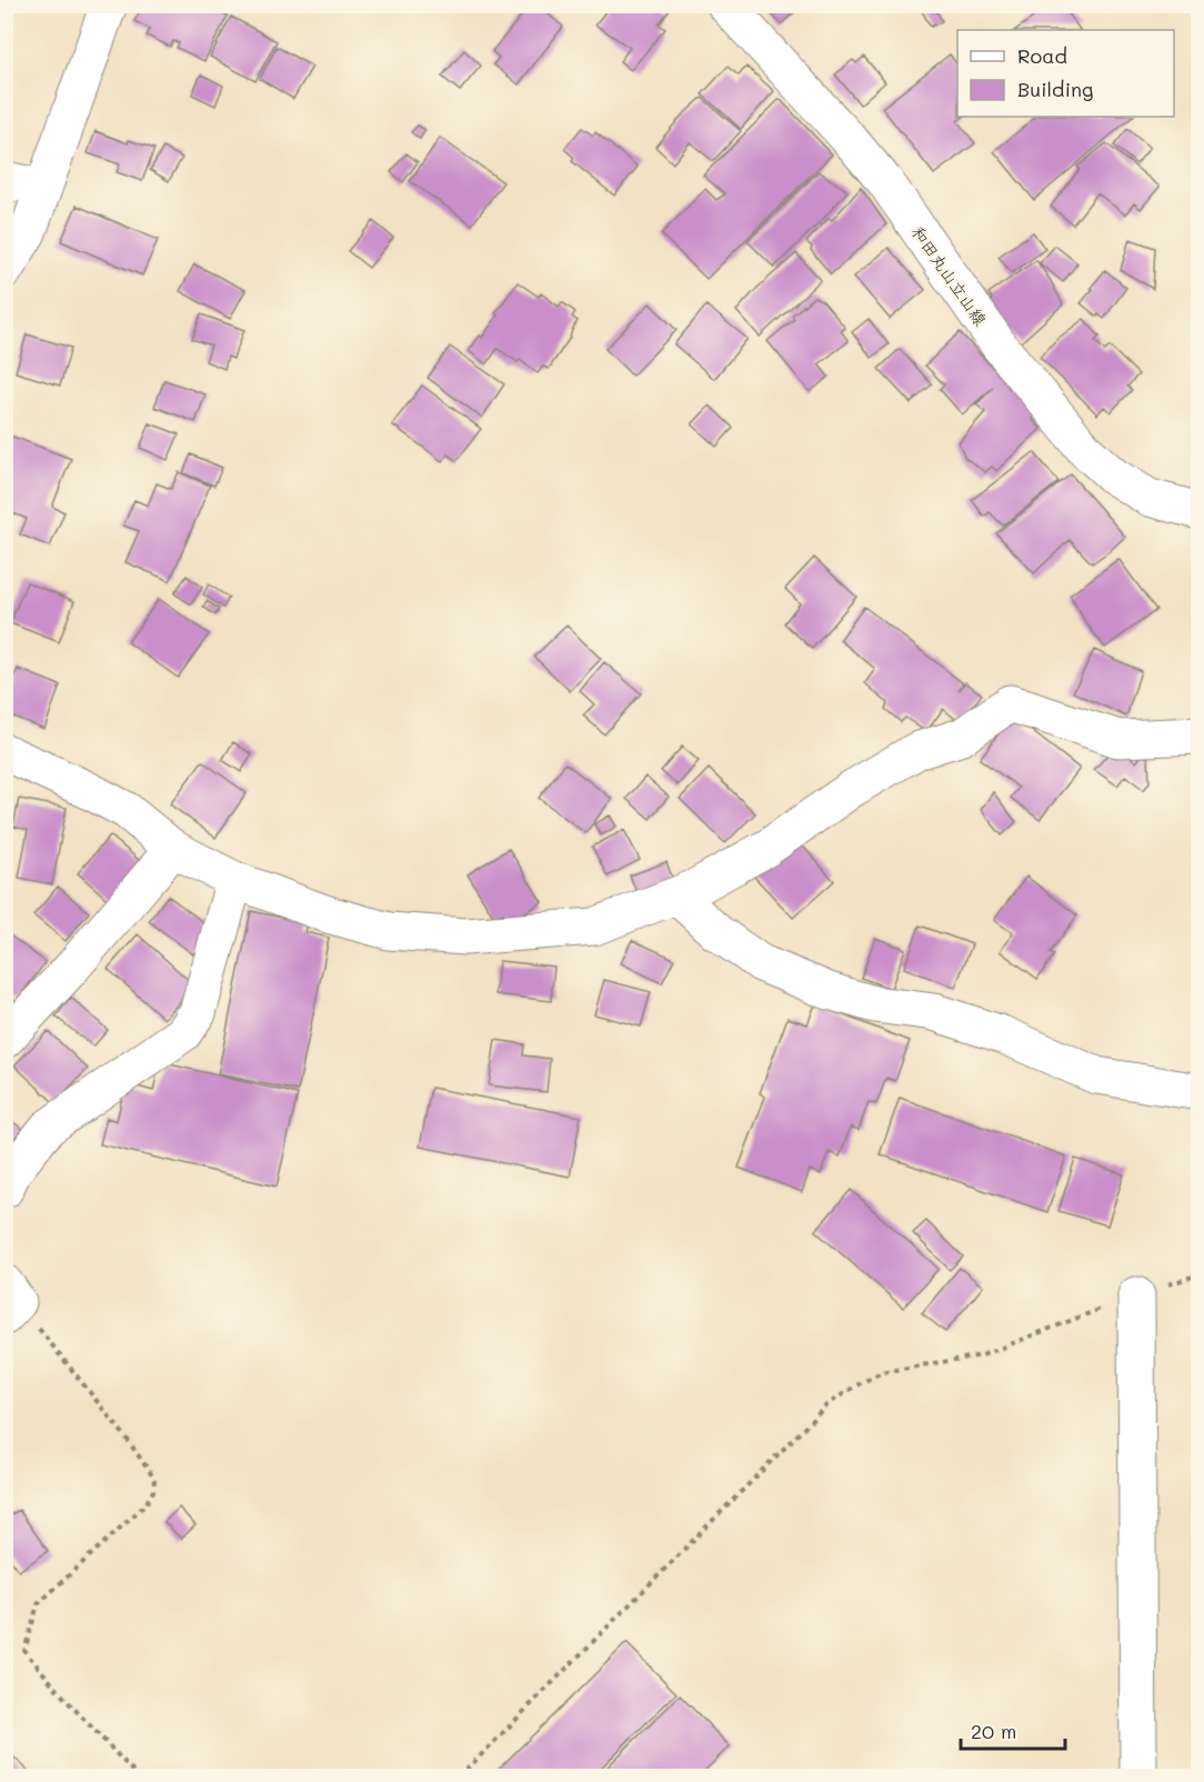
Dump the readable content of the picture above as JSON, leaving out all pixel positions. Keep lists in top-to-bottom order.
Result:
{
  "streets": {
    "street": ["和田丸山立山線"]
  },
  "legend": ["Road", "Building"],
  "scale_bar": "20 m"
}
